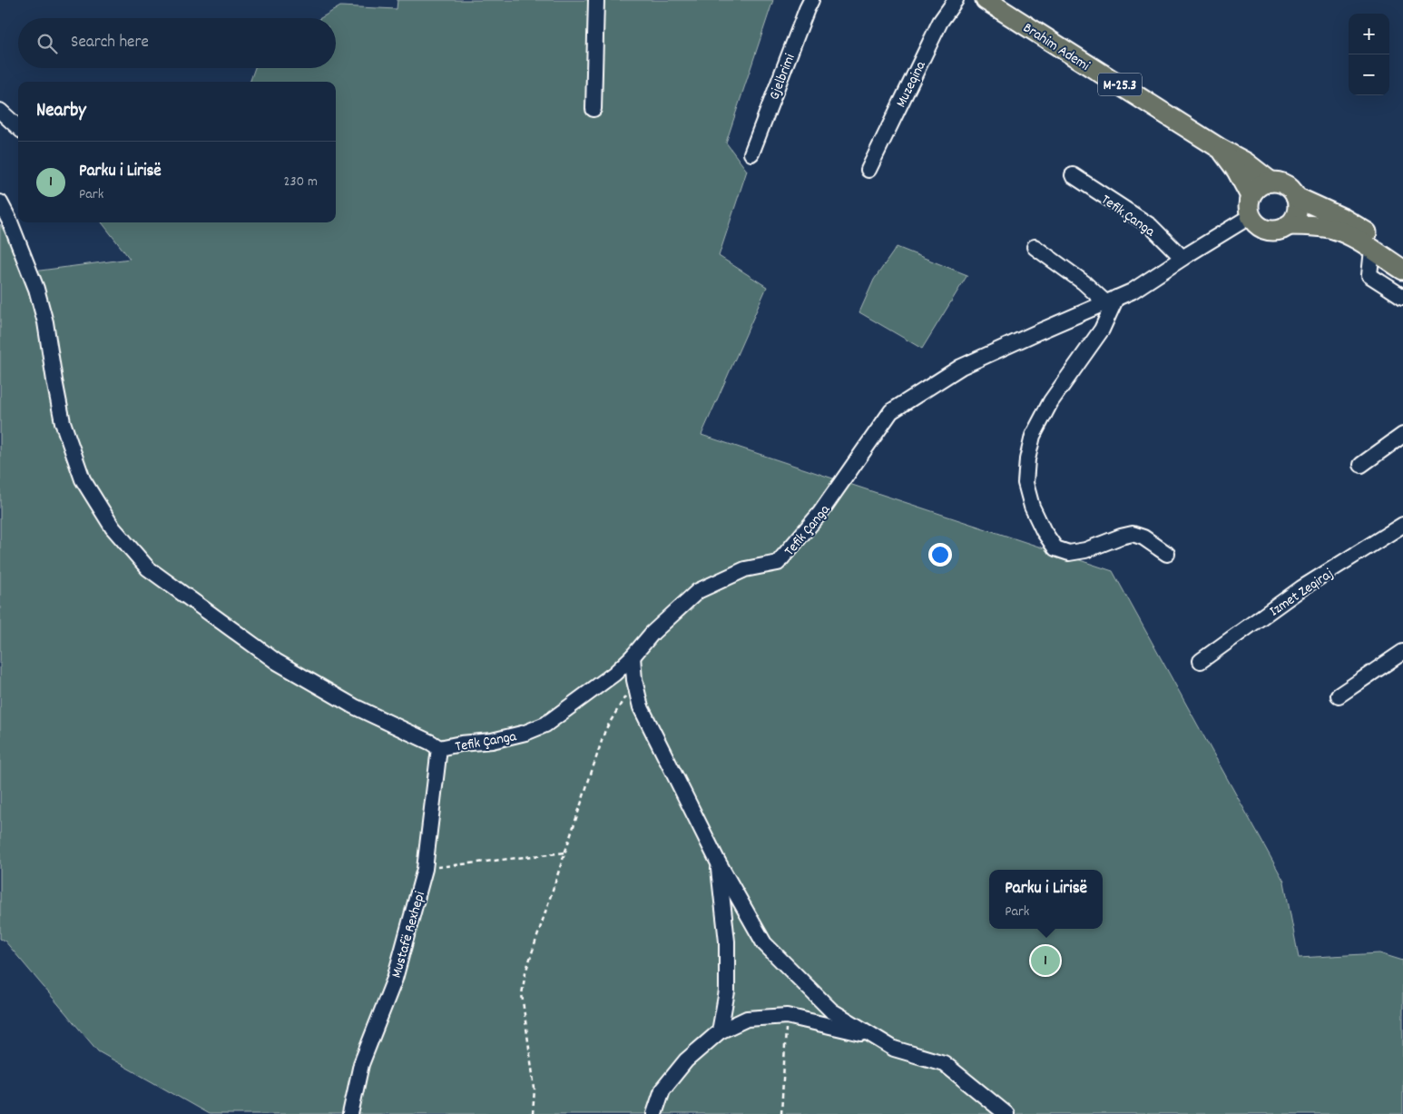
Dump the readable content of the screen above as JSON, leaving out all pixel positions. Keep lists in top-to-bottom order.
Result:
{
  "streets": {
    "main road": ["Brahim Ademi", "M-25.3"],
    "street": [
      "Gjelbrimi",
      "Muzeqina",
      "Tefik Çanga",
      "Izmet Zeqiraj",
      "Mustafë Rexhepi"
    ]
  },
  "crossings": [
    ["Brahim Ademi", "Tefik Çanga"],
    ["Tefik Çanga", "Mustafë Rexhepi"]
  ],
  "page": {
    "map_buttons": ["+", "−"],
    "search": "Search here",
    "heading": "Nearby",
    "list": [
      {
        "mark": "1",
        "name": "Parku i Lirisë",
        "note": "Park",
        "value": "230 m"
      }
    ],
    "popup": ["Parku i Lirisë", "Park"],
    "pins": "1"
  }
}
